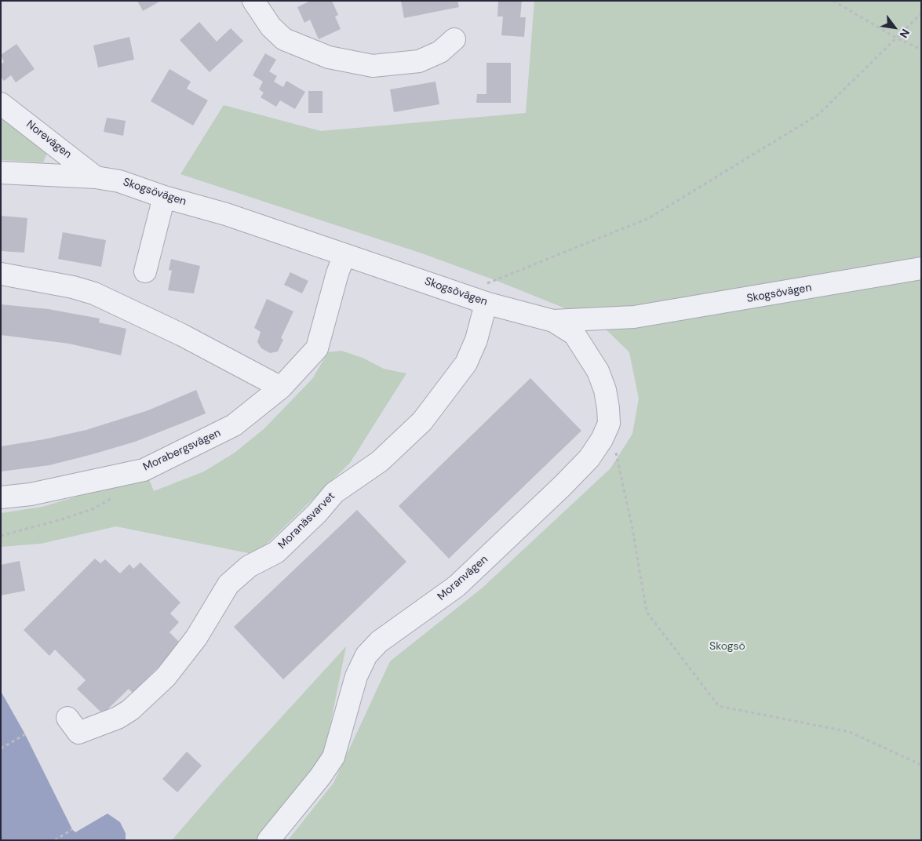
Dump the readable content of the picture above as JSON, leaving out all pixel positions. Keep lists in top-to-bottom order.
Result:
{
  "streets": {
    "street": [
      "Norevägen",
      "Skogsövägen",
      "Morabergsvägen",
      "Moranäsvarvet",
      "Moranvägen"
    ]
  },
  "crossings": [
    ["Norevägen", "Skogsövägen"],
    ["Skogsövägen", "Morabergsvägen"],
    ["Skogsövägen", "Moranäsvarvet"]
  ],
  "parks": ["Skogsö"],
  "north": "bottom right"
}
